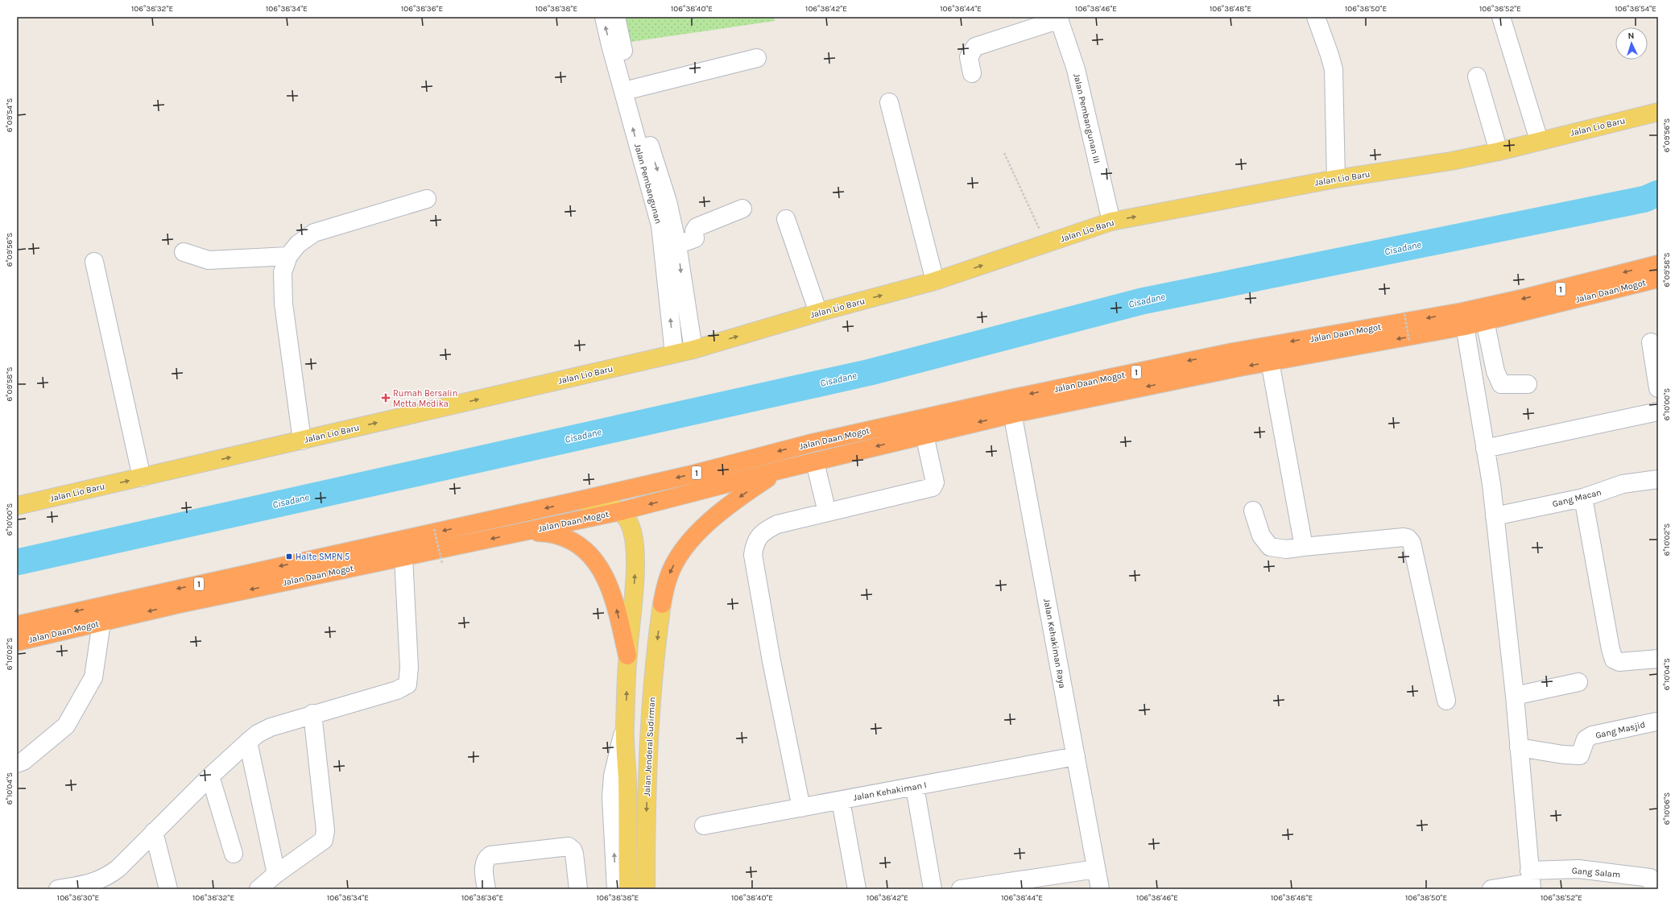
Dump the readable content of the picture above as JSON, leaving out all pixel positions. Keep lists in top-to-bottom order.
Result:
{
  "streets": {
    "highway": ["1", "Jalan Daan Mogot"],
    "main road": ["Jalan Lio Baru", "Jalan Jenderal Sudirman"],
    "street": [
      "Jalan Pembangunan III",
      "Jalan Pembangunan",
      "Gang Macan",
      "Jalan Kehakiman Raya",
      "Gang Masjid",
      "Jalan Kehakiman I",
      "Gang Salam"
    ]
  },
  "crossings": [
    ["Jalan Pembangunan III", "Jalan Lio Baru"],
    ["Jalan Lio Baru", "Jalan Pembangunan"],
    ["Jalan Daan Mogot", "Jalan Kehakiman Raya"],
    ["Jalan Kehakiman Raya", "Jalan Kehakiman I"]
  ],
  "one_way": ["Jalan Lio Baru", "Jalan Daan Mogot"],
  "water": ["Cisadane"],
  "places": {
    "health": ["Rumah Bersalin Metta Medika"],
    "transit": ["Halte SMPN 5"]
  },
  "north": "top",
  "coordinates": [
    "106°38'32\"E",
    "106°38'34\"E",
    "106°38'36\"E",
    "106°38'38\"E",
    "106°38'40\"E",
    "106°38'42\"E",
    "106°38'44\"E",
    "106°38'46\"E",
    "106°38'48\"E",
    "106°38'50\"E",
    "106°38'52\"E",
    "106°38'54\"E",
    "6°09'54\"S",
    "6°09'56\"S",
    "6°09'58\"S",
    "6°10'00\"S",
    "6°10'02\"S",
    "6°10'04\"S",
    "6°10'06\"S",
    "106°38'30\"E"
  ]
}
